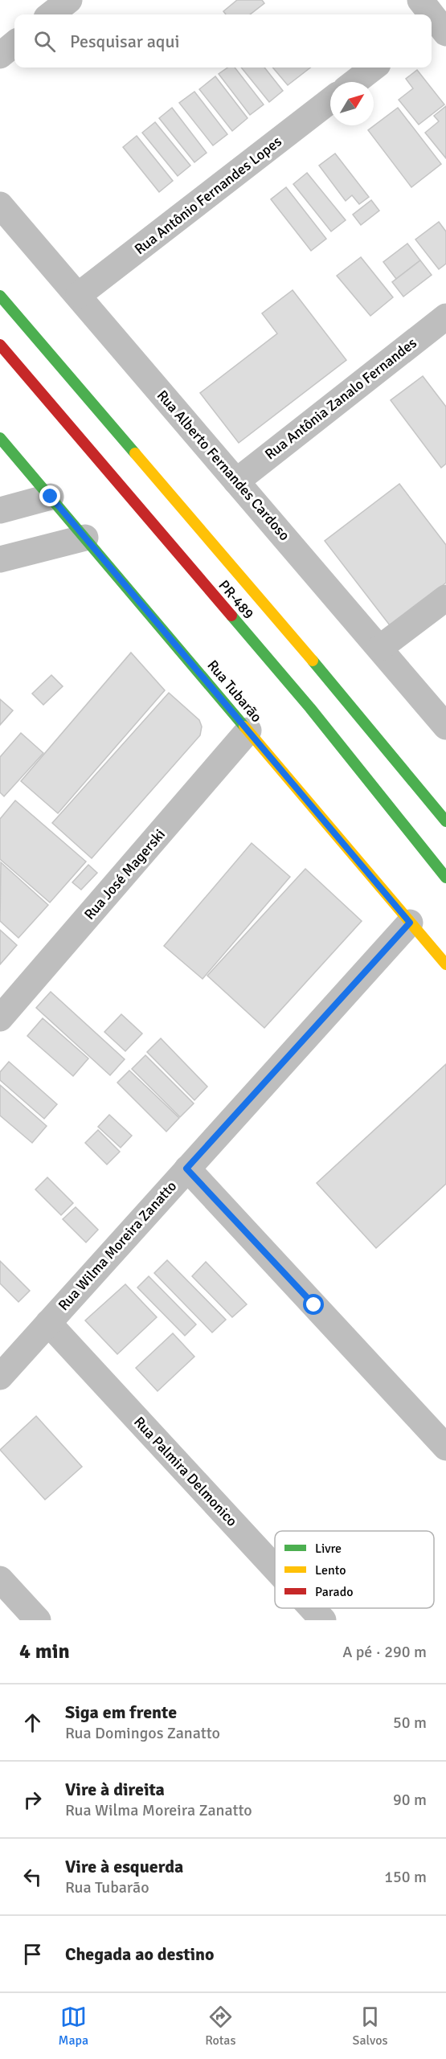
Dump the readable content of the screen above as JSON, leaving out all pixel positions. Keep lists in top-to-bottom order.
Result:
{
  "streets": {
    "main road": ["PR-489", "Rua Tubarão"],
    "street": [
      "Rua Antônio Fernandes Lopes",
      "Rua Antônia Zanalo Fernandes",
      "Rua Alberto Fernandes Cardoso",
      "Rua José Magerski",
      "Rua Wilma Moreira Zanatto",
      "Rua Palmira Delmonico"
    ]
  },
  "crossings": [
    ["Rua Antônio Fernandes Lopes", "Rua Alberto Fernandes Cardoso"],
    ["Rua Antônia Zanalo Fernandes", "Rua Alberto Fernandes Cardoso"],
    ["Rua Tubarão", "Rua José Magerski"],
    ["Rua Tubarão", "Rua Wilma Moreira Zanatto"],
    ["Rua Wilma Moreira Zanatto", "Rua Palmira Delmonico"]
  ],
  "legend": ["Livre", "Lento", "Parado"],
  "north": "top right",
  "page": {
    "search": "Pesquisar aqui",
    "heading": ["4 min", "A pé · 290 m"],
    "list": [
      ["Siga em frente", "Rua Domingos Zanatto", "50 m"],
      ["Vire à direita", "Rua Wilma Moreira Zanatto", "90 m"],
      ["Vire à esquerda", "Rua Tubarão", "150 m"],
      "Chegada ao destino"
    ],
    "nav": ["Mapa", "Rotas", "Salvos"]
  }
}
